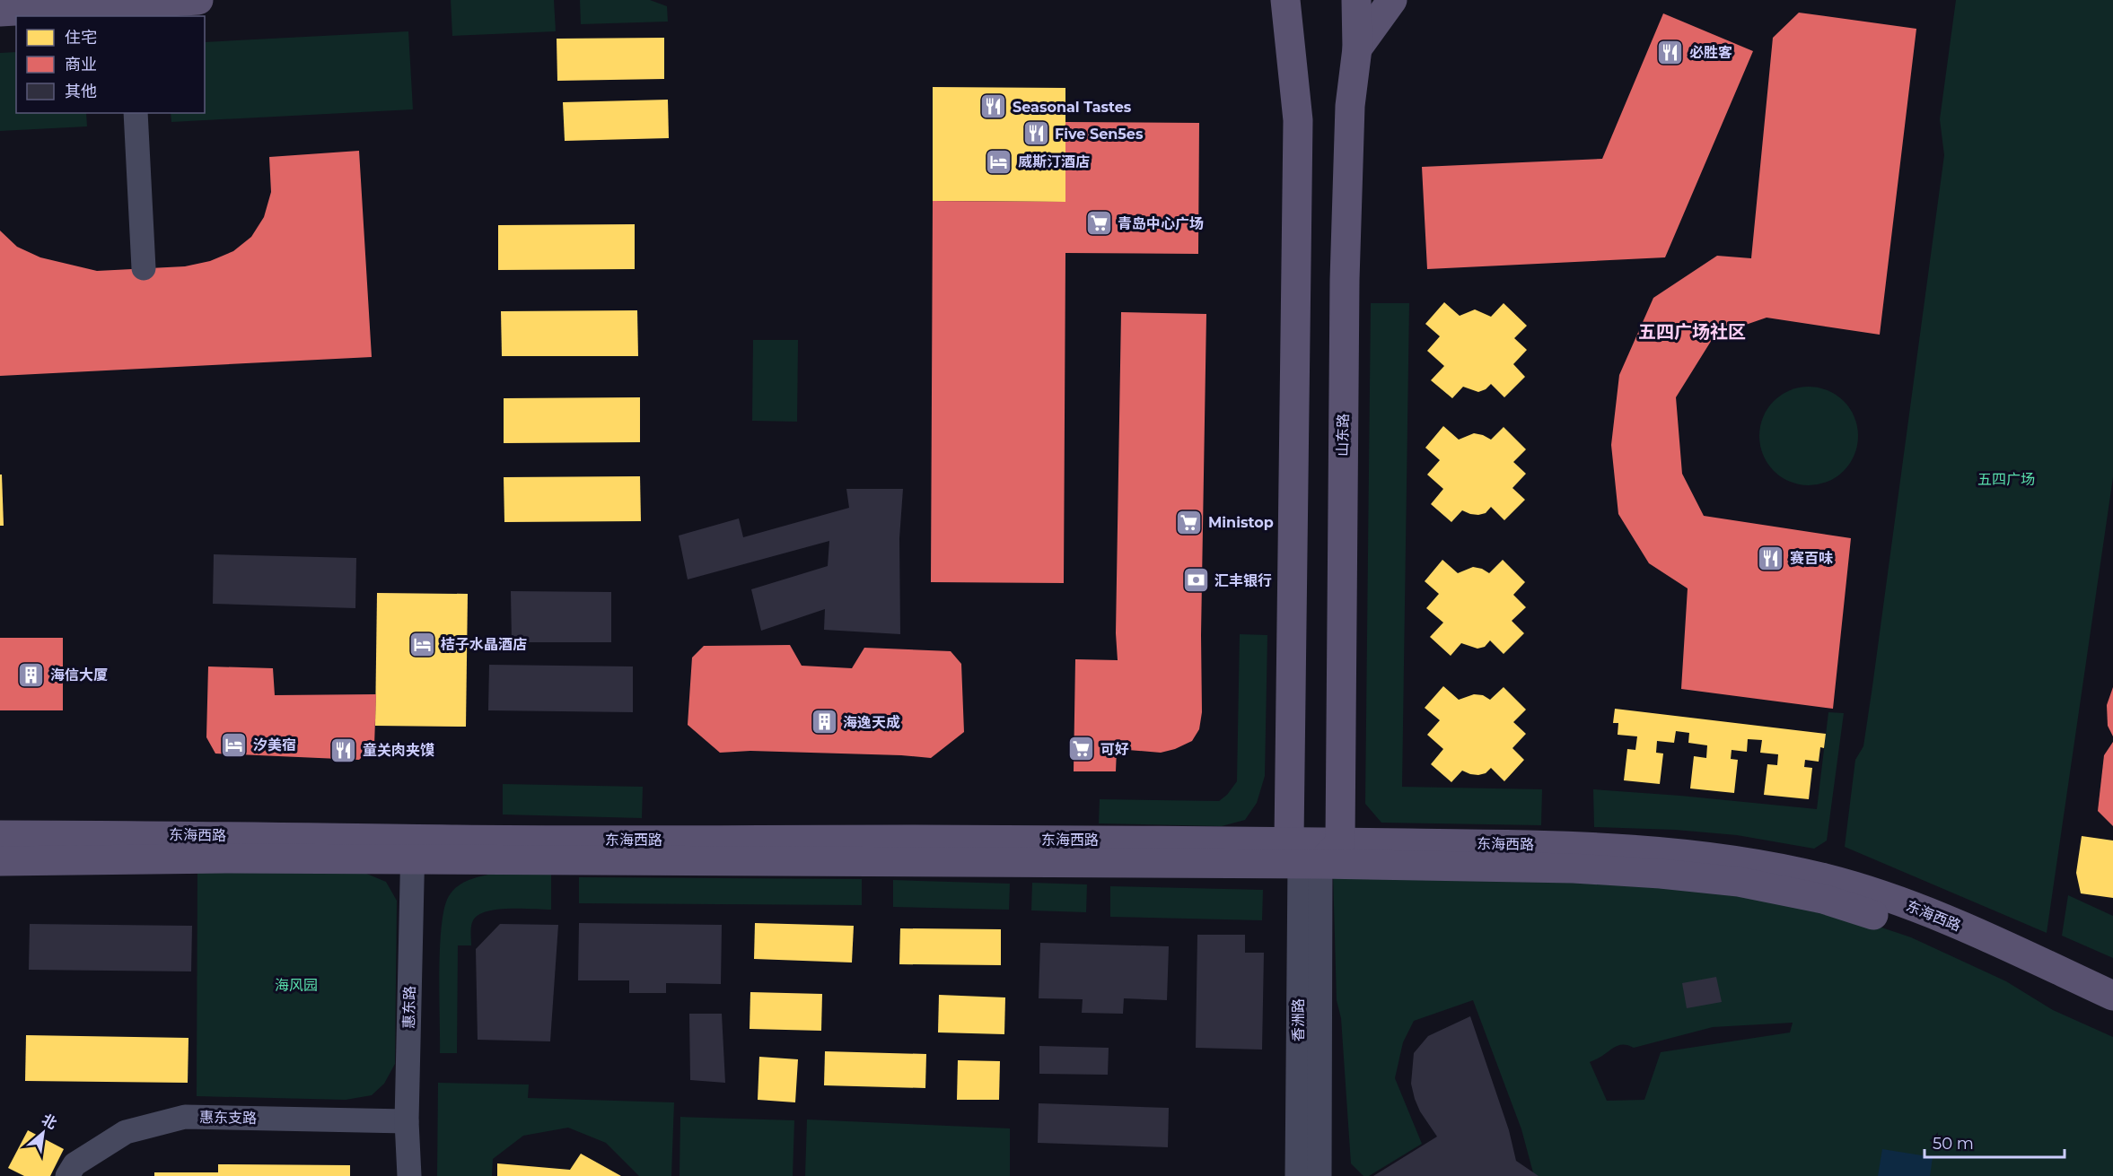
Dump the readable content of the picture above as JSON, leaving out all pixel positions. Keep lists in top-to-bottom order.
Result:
{
  "streets": {
    "main road": ["山东路", "东海西路"],
    "street": ["惠东路", "香洲路", "惠东支路"]
  },
  "crossings": [
    ["山东路", "东海西路"],
    ["东海西路", "惠东路"],
    ["东海西路", "香洲路"],
    ["惠东路", "惠东支路"]
  ],
  "districts": ["五四广场社区"],
  "parks": ["五四广场", "海风园"],
  "places": {
    "restaurant": [
      "必胜客",
      "Seasonal Tastes",
      "Five Sen5es",
      "赛百味",
      "童关肉夹馍"
    ],
    "hotel": ["威斯汀酒店", "桔子水晶酒店", "汐美宿"],
    "supermarket": ["青岛中心广场", "Ministop", "可好"],
    "bank": ["汇丰银行"],
    "building": ["海信大厦", "海逸天成"]
  },
  "legend": ["住宅", "商业", "其他"],
  "scale_bar": "50 m",
  "north": "top right"
}
